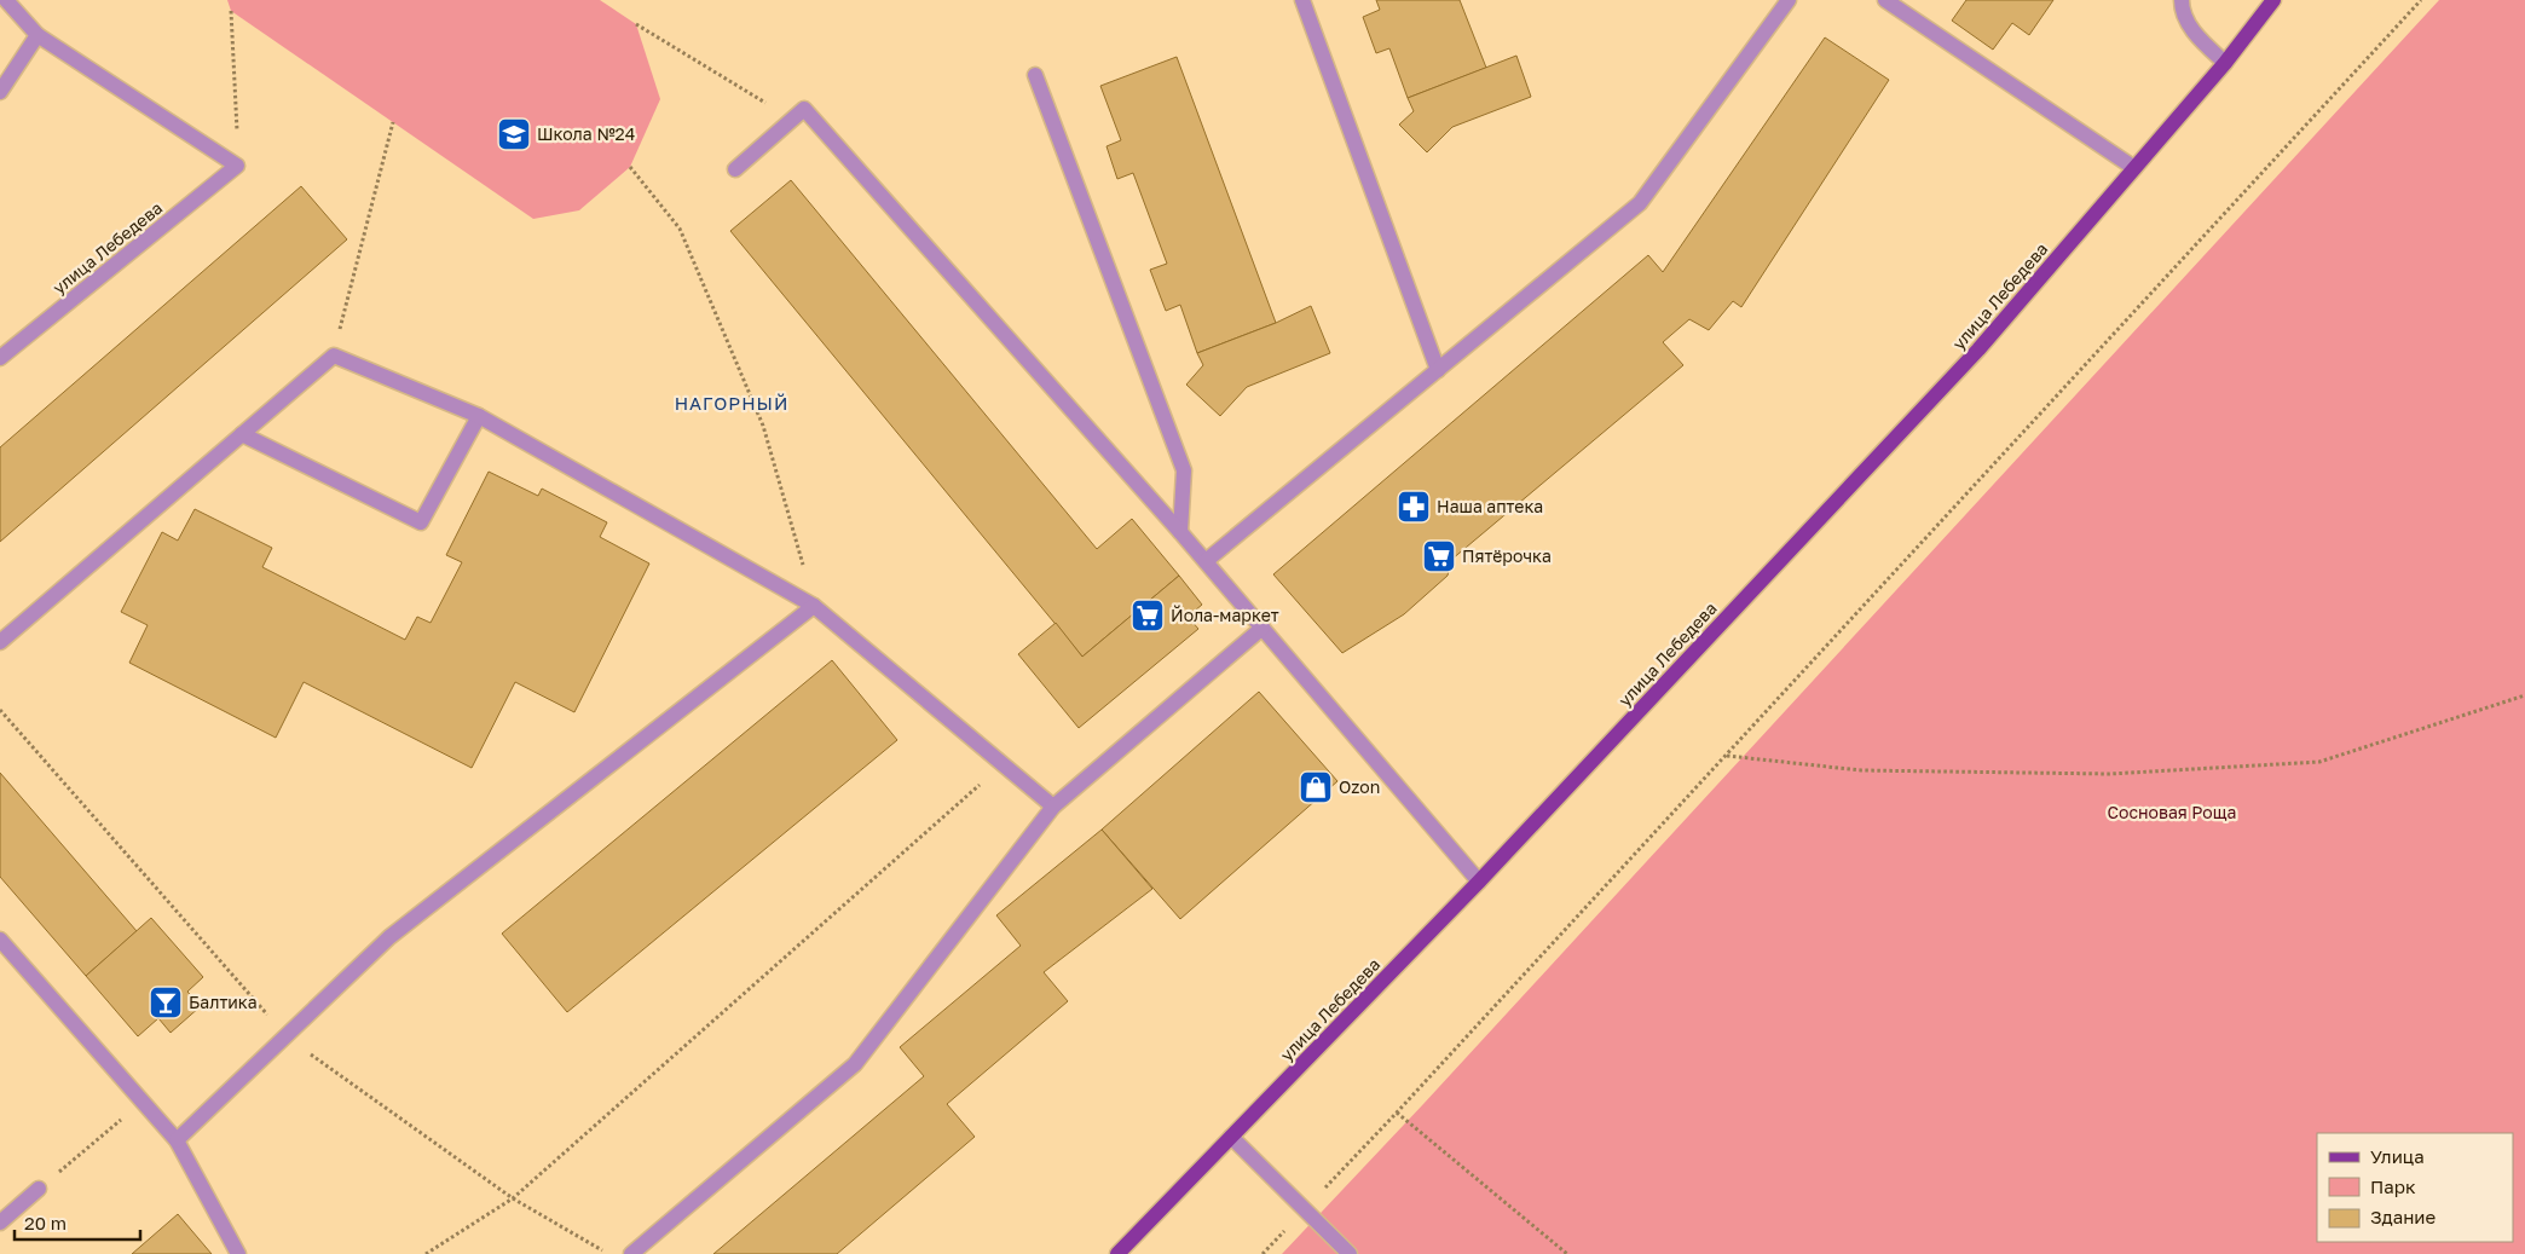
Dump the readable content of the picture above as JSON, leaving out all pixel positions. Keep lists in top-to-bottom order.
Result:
{
  "streets": {
    "main road": ["улица Лебедева"]
  },
  "districts": ["НАГОРНЫЙ"],
  "parks": ["Сосновая Роща"],
  "places": {
    "school or university": ["Школа №24"],
    "pharmacy": ["Наша аптека"],
    "supermarket": ["Пятёрочка", "Йола-маркет"],
    "shop": ["Ozon"],
    "bar": ["Балтика"]
  },
  "legend": ["Улица", "Парк", "Здание"],
  "scale_bar": "20 m"
}
